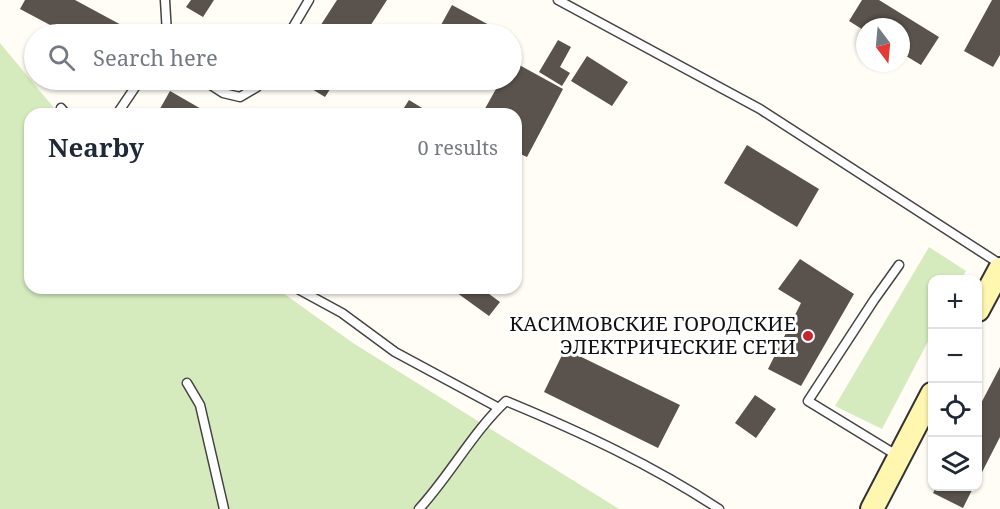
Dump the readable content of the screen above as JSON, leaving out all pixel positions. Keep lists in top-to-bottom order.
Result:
{
  "places": ["КАСИМОВСКИЕ ГОРОДСКИЕ ЭЛЕКТРИЧЕСКИЕ СЕТИ"],
  "north": "bottom",
  "page": {
    "search": "Search here",
    "heading": ["Nearby", "0 results"],
    "map_buttons": ["+", "−"]
  }
}
